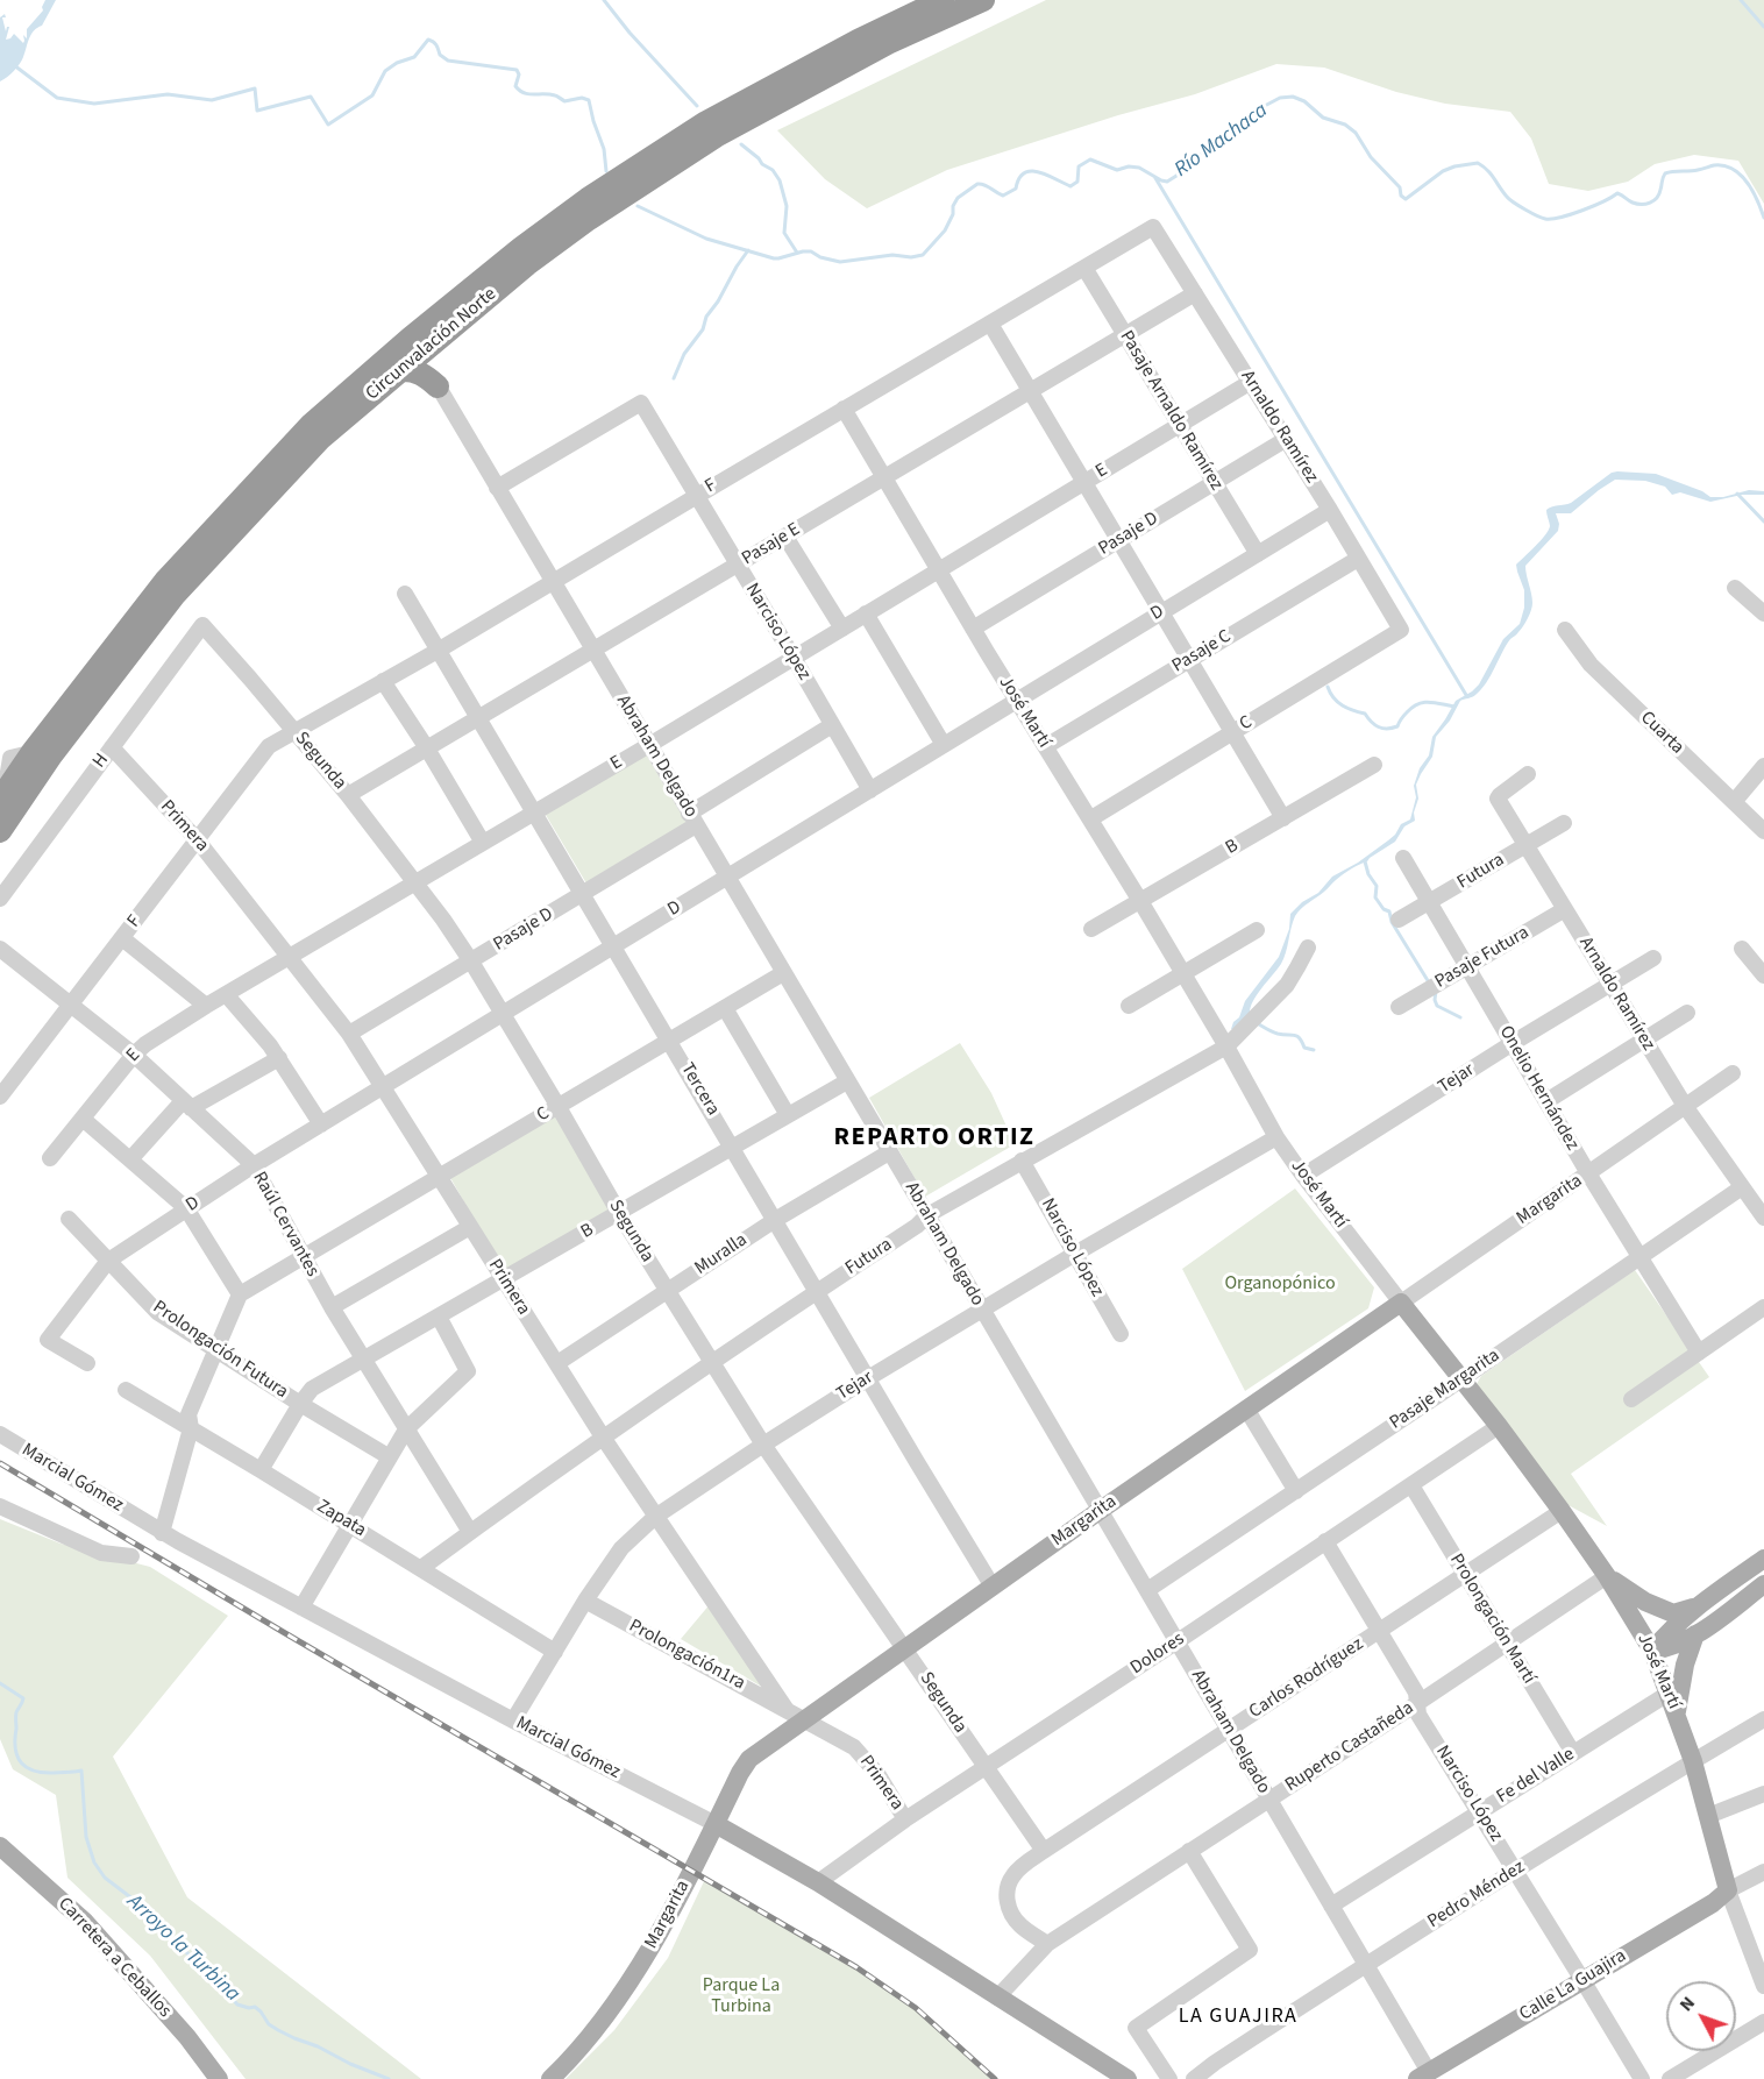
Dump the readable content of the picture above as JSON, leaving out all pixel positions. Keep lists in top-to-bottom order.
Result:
{
  "streets": {
    "highway": ["Circunvalación Norte"],
    "main road": [
      "José Martí",
      "Margarita",
      "Marcial Gómez",
      "Carretera a Ceballos",
      "Calle La Guajira"
    ],
    "street": [
      "Pasaje Arnaldo Ramírez",
      "Arnaldo Ramírez",
      "E",
      "F",
      "Pasaje D",
      "Pasaje E",
      "D",
      "Narciso López",
      "Pasaje C",
      "C",
      "Cuarta",
      "Abraham Delgado",
      "H",
      "Segunda",
      "Primera",
      "B",
      "Futura",
      "Pasaje Futura",
      "Tejar",
      "Onelio Hernández",
      "Tercera",
      "Raúl Cervantes",
      "Muralla",
      "Prolongación Futura",
      "Pasaje Margarita",
      "Zapata",
      "Prolongación Martí",
      "Dolores",
      "Prolongación1ra",
      "Carlos Rodríguez",
      "Ruperto Castañeda",
      "Fe del Valle",
      "Pedro Méndez"
    ]
  },
  "crossings": [
    ["Circunvalación Norte", "Abraham Delgado"],
    ["Pasaje Arnaldo Ramírez", "E"],
    ["Pasaje Arnaldo Ramírez", "F"],
    ["Pasaje Arnaldo Ramírez", "Pasaje D"],
    ["Pasaje Arnaldo Ramírez", "Pasaje E"],
    ["Pasaje Arnaldo Ramírez", "D"],
    ["Arnaldo Ramírez", "E"],
    ["Arnaldo Ramírez", "F"],
    ["Arnaldo Ramírez", "Pasaje D"],
    ["Arnaldo Ramírez", "Pasaje E"],
    ["Arnaldo Ramírez", "D"],
    ["Arnaldo Ramírez", "Pasaje C"],
    ["Arnaldo Ramírez", "C"],
    ["Arnaldo Ramírez", "Futura"],
    ["Arnaldo Ramírez", "Pasaje Futura"],
    ["Arnaldo Ramírez", "Tejar"],
    ["Arnaldo Ramírez", "Margarita"],
    ["Arnaldo Ramírez", "Pasaje Margarita"],
    ["E", "Narciso López"],
    ["E", "José Martí"],
    ["E", "Abraham Delgado"],
    ["E", "Segunda"],
    ["E", "Primera"],
    ["E", "Tercera"],
    ["E", "Raúl Cervantes"],
    ["F", "Narciso López"],
    ["F", "José Martí"],
    ["F", "Abraham Delgado"],
    ["F", "Segunda"],
    ["F", "Primera"],
    ["F", "Tercera"],
    ["F", "Raúl Cervantes"],
    ["Pasaje D", "Narciso López"],
    ["Pasaje D", "José Martí"],
    ["Pasaje D", "Abraham Delgado"],
    ["Pasaje D", "Segunda"],
    ["Pasaje D", "Primera"],
    ["Pasaje D", "Tercera"],
    ["Pasaje E", "Narciso López"],
    ["Pasaje E", "José Martí"],
    ["Pasaje E", "Abraham Delgado"],
    ["Pasaje E", "Segunda"],
    ["Pasaje E", "Tercera"],
    ["D", "Narciso López"],
    ["D", "José Martí"],
    ["D", "Abraham Delgado"],
    ["D", "Segunda"],
    ["D", "Primera"],
    ["D", "Tercera"],
    ["D", "Raúl Cervantes"],
    ["D", "Prolongación Futura"],
    ["Narciso López", "Abraham Delgado"],
    ["Narciso López", "Futura"],
    ["Narciso López", "Tejar"],
    ["Narciso López", "Dolores"],
    ["Narciso López", "Carlos Rodríguez"],
    ["Narciso López", "Ruperto Castañeda"],
    ["Narciso López", "Fe del Valle"],
    ["Narciso López", "Pedro Méndez"],
    ["Narciso López", "Calle La Guajira"],
    ["Pasaje C", "José Martí"],
    ["José Martí", "C"],
    ["José Martí", "B"],
    ["José Martí", "Futura"],
    ["José Martí", "Tejar"],
    ["José Martí", "Margarita"],
    ["José Martí", "Pasaje Margarita"],
    ["José Martí", "Dolores"],
    ["José Martí", "Carlos Rodríguez"],
    ["José Martí", "Ruperto Castañeda"],
    ["José Martí", "Fe del Valle"],
    ["José Martí", "Pedro Méndez"],
    ["José Martí", "Calle La Guajira"],
    ["C", "Abraham Delgado"],
    ["C", "Segunda"],
    ["C", "Primera"],
    ["C", "Tercera"],
    ["C", "Raúl Cervantes"],
    ["Abraham Delgado", "B"],
    ["Abraham Delgado", "Futura"],
    ["Abraham Delgado", "Tejar"],
    ["Abraham Delgado", "Margarita"],
    ["Abraham Delgado", "Muralla"],
    ["Abraham Delgado", "Pasaje Margarita"],
    ["Abraham Delgado", "Dolores"],
    ["Abraham Delgado", "Carlos Rodríguez"],
    ["Abraham Delgado", "Ruperto Castañeda"],
    ["Abraham Delgado", "Fe del Valle"],
    ["Abraham Delgado", "Pedro Méndez"],
    ["Abraham Delgado", "Calle La Guajira"],
    ["H", "Segunda"],
    ["H", "Primera"],
    ["Segunda", "B"],
    ["Segunda", "Futura"],
    ["Segunda", "Tejar"],
    ["Segunda", "Margarita"],
    ["Segunda", "Muralla"],
    ["Segunda", "Dolores"],
    ["Segunda", "Carlos Rodríguez"],
    ["Primera", "B"],
    ["Primera", "Futura"],
    ["Primera", "Tejar"],
    ["Primera", "Margarita"],
    ["Primera", "Muralla"],
    ["Primera", "Dolores"],
    ["Primera", "Prolongación1ra"],
    ["B", "Tercera"],
    ["B", "Raúl Cervantes"],
    ["B", "Prolongación Futura"],
    ["B", "Zapata"],
    ["Futura", "Onelio Hernández"],
    ["Futura", "Tercera"],
    ["Futura", "Raúl Cervantes"],
    ["Futura", "Zapata"],
    ["Pasaje Futura", "Onelio Hernández"],
    ["Tejar", "Onelio Hernández"],
    ["Tejar", "Tercera"],
    ["Tejar", "Marcial Gómez"],
    ["Tejar", "Zapata"],
    ["Tejar", "Prolongación1ra"],
    ["Onelio Hernández", "Margarita"],
    ["Onelio Hernández", "Pasaje Margarita"],
    ["Tercera", "Margarita"],
    ["Tercera", "Muralla"],
    ["Margarita", "Marcial Gómez"],
    ["Margarita", "Prolongación1ra"],
    ["Marcial Gómez", "Dolores"],
    ["Marcial Gómez", "Ruperto Castañeda"],
    ["Prolongación Martí", "Dolores"],
    ["Prolongación Martí", "Carlos Rodríguez"],
    ["Prolongación Martí", "Ruperto Castañeda"],
    ["Prolongación Martí", "Fe del Valle"],
    ["Carlos Rodríguez", "Ruperto Castañeda"]
  ],
  "districts": ["REPARTO ORTIZ", "LA GUAJIRA"],
  "water": ["Río Machaca", "Arroyo la Turbina"],
  "parks": ["Organopónico", "Parque La Turbina"],
  "north": "top left"
}
